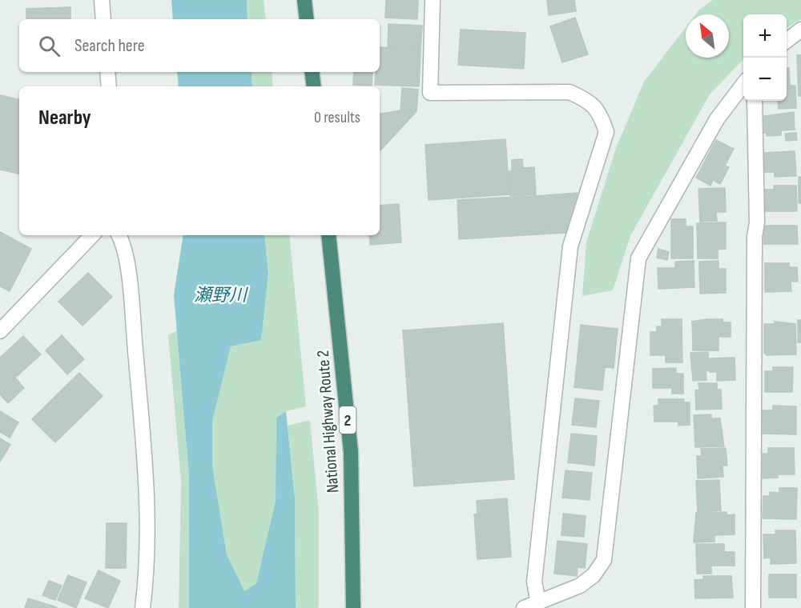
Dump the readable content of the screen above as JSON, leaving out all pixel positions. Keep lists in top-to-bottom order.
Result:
{
  "streets": {
    "highway": ["2", "National Highway Route 2"]
  },
  "water": ["瀬野川"],
  "north": "top left",
  "page": {
    "map_buttons": ["+", "−"],
    "search": "Search here",
    "heading": ["Nearby", "0 results"]
  }
}
